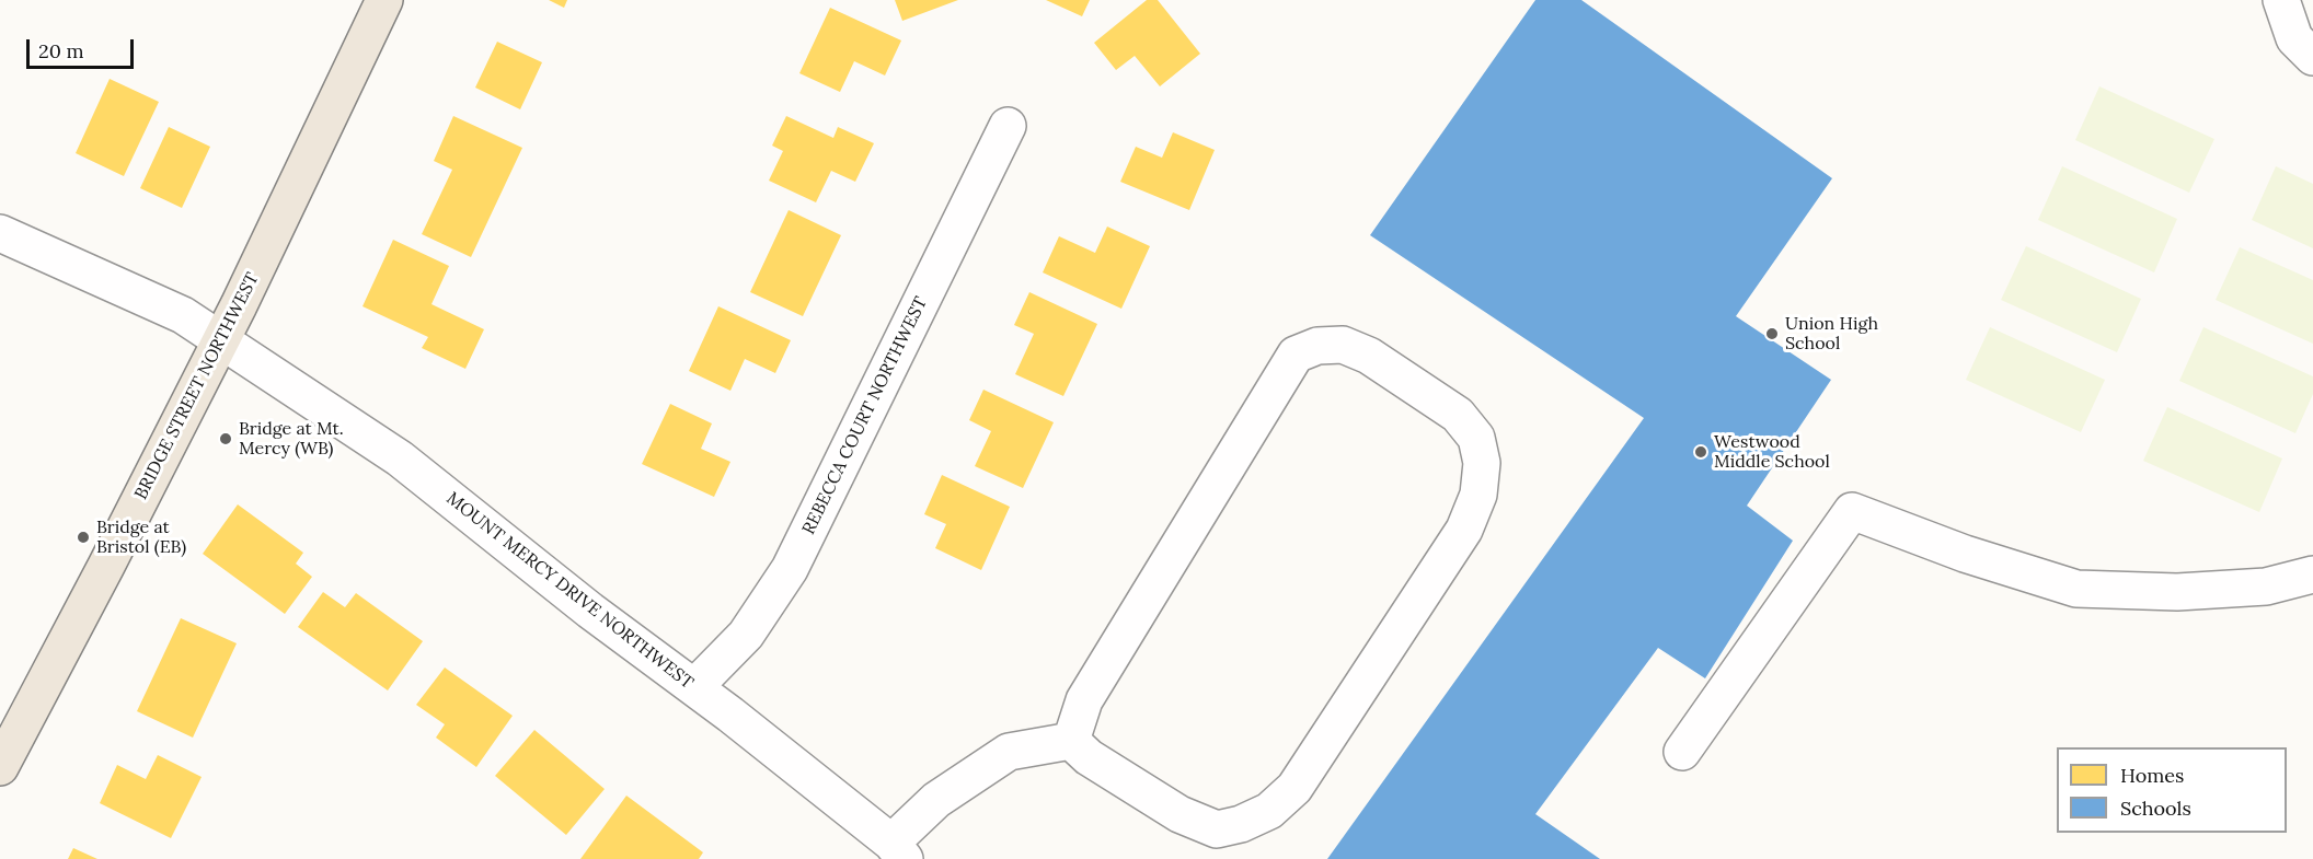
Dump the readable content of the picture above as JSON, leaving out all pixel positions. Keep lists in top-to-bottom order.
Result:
{
  "streets": {
    "main road": ["BRIDGE STREET NORTHWEST"],
    "street": ["REBECCA COURT NORTHWEST", "MOUNT MERCY DRIVE NORTHWEST"]
  },
  "crossings": [
    ["BRIDGE STREET NORTHWEST", "MOUNT MERCY DRIVE NORTHWEST"],
    ["REBECCA COURT NORTHWEST", "MOUNT MERCY DRIVE NORTHWEST"]
  ],
  "places": [
    "Union High School",
    "Bridge at Mt. Mercy (WB)",
    "Westwood Middle School",
    "Bridge at Bristol (EB)"
  ],
  "legend": ["Homes", "Schools"],
  "scale_bar": "20 m"
}
